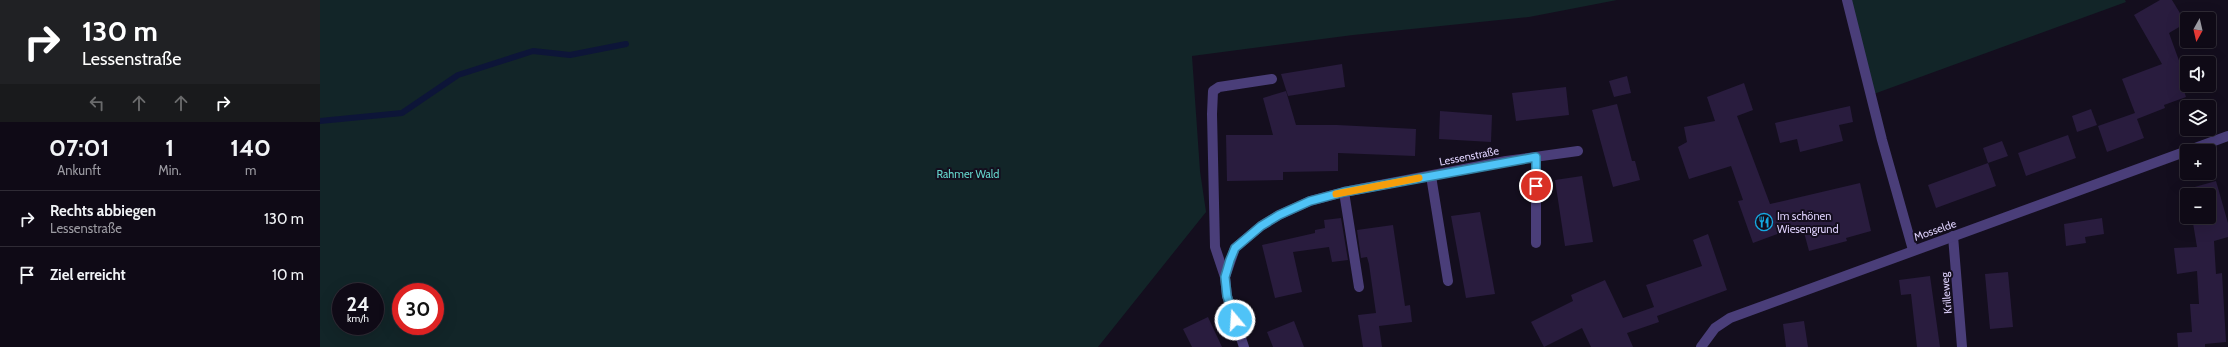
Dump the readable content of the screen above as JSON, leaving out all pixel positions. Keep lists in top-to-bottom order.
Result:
{
  "streets": {
    "street": ["Lessenstraße", "Mosselde", "Krilleweg"]
  },
  "crossings": [
    ["Mosselde", "Krilleweg"]
  ],
  "parks": ["Rahmer Wald"],
  "places": {
    "restaurant": ["Im schönen Wiesengrund"]
  },
  "north": "bottom",
  "page": {
    "turn": ["130 m", "Lessenstraße"],
    "map_buttons": ["+", "−"],
    "eta": [
      "07:01",
      "Ankunft",
      "1",
      "Min.",
      "140",
      "m"
    ],
    "list": [
      {
        "name": "Rechts abbiegen",
        "note": "Lessenstraße",
        "value": "130 m"
      },
      {
        "name": "Ziel erreicht",
        "value": "10 m"
      }
    ],
    "speed": "24 km/h",
    "limit": "30"
  }
}
